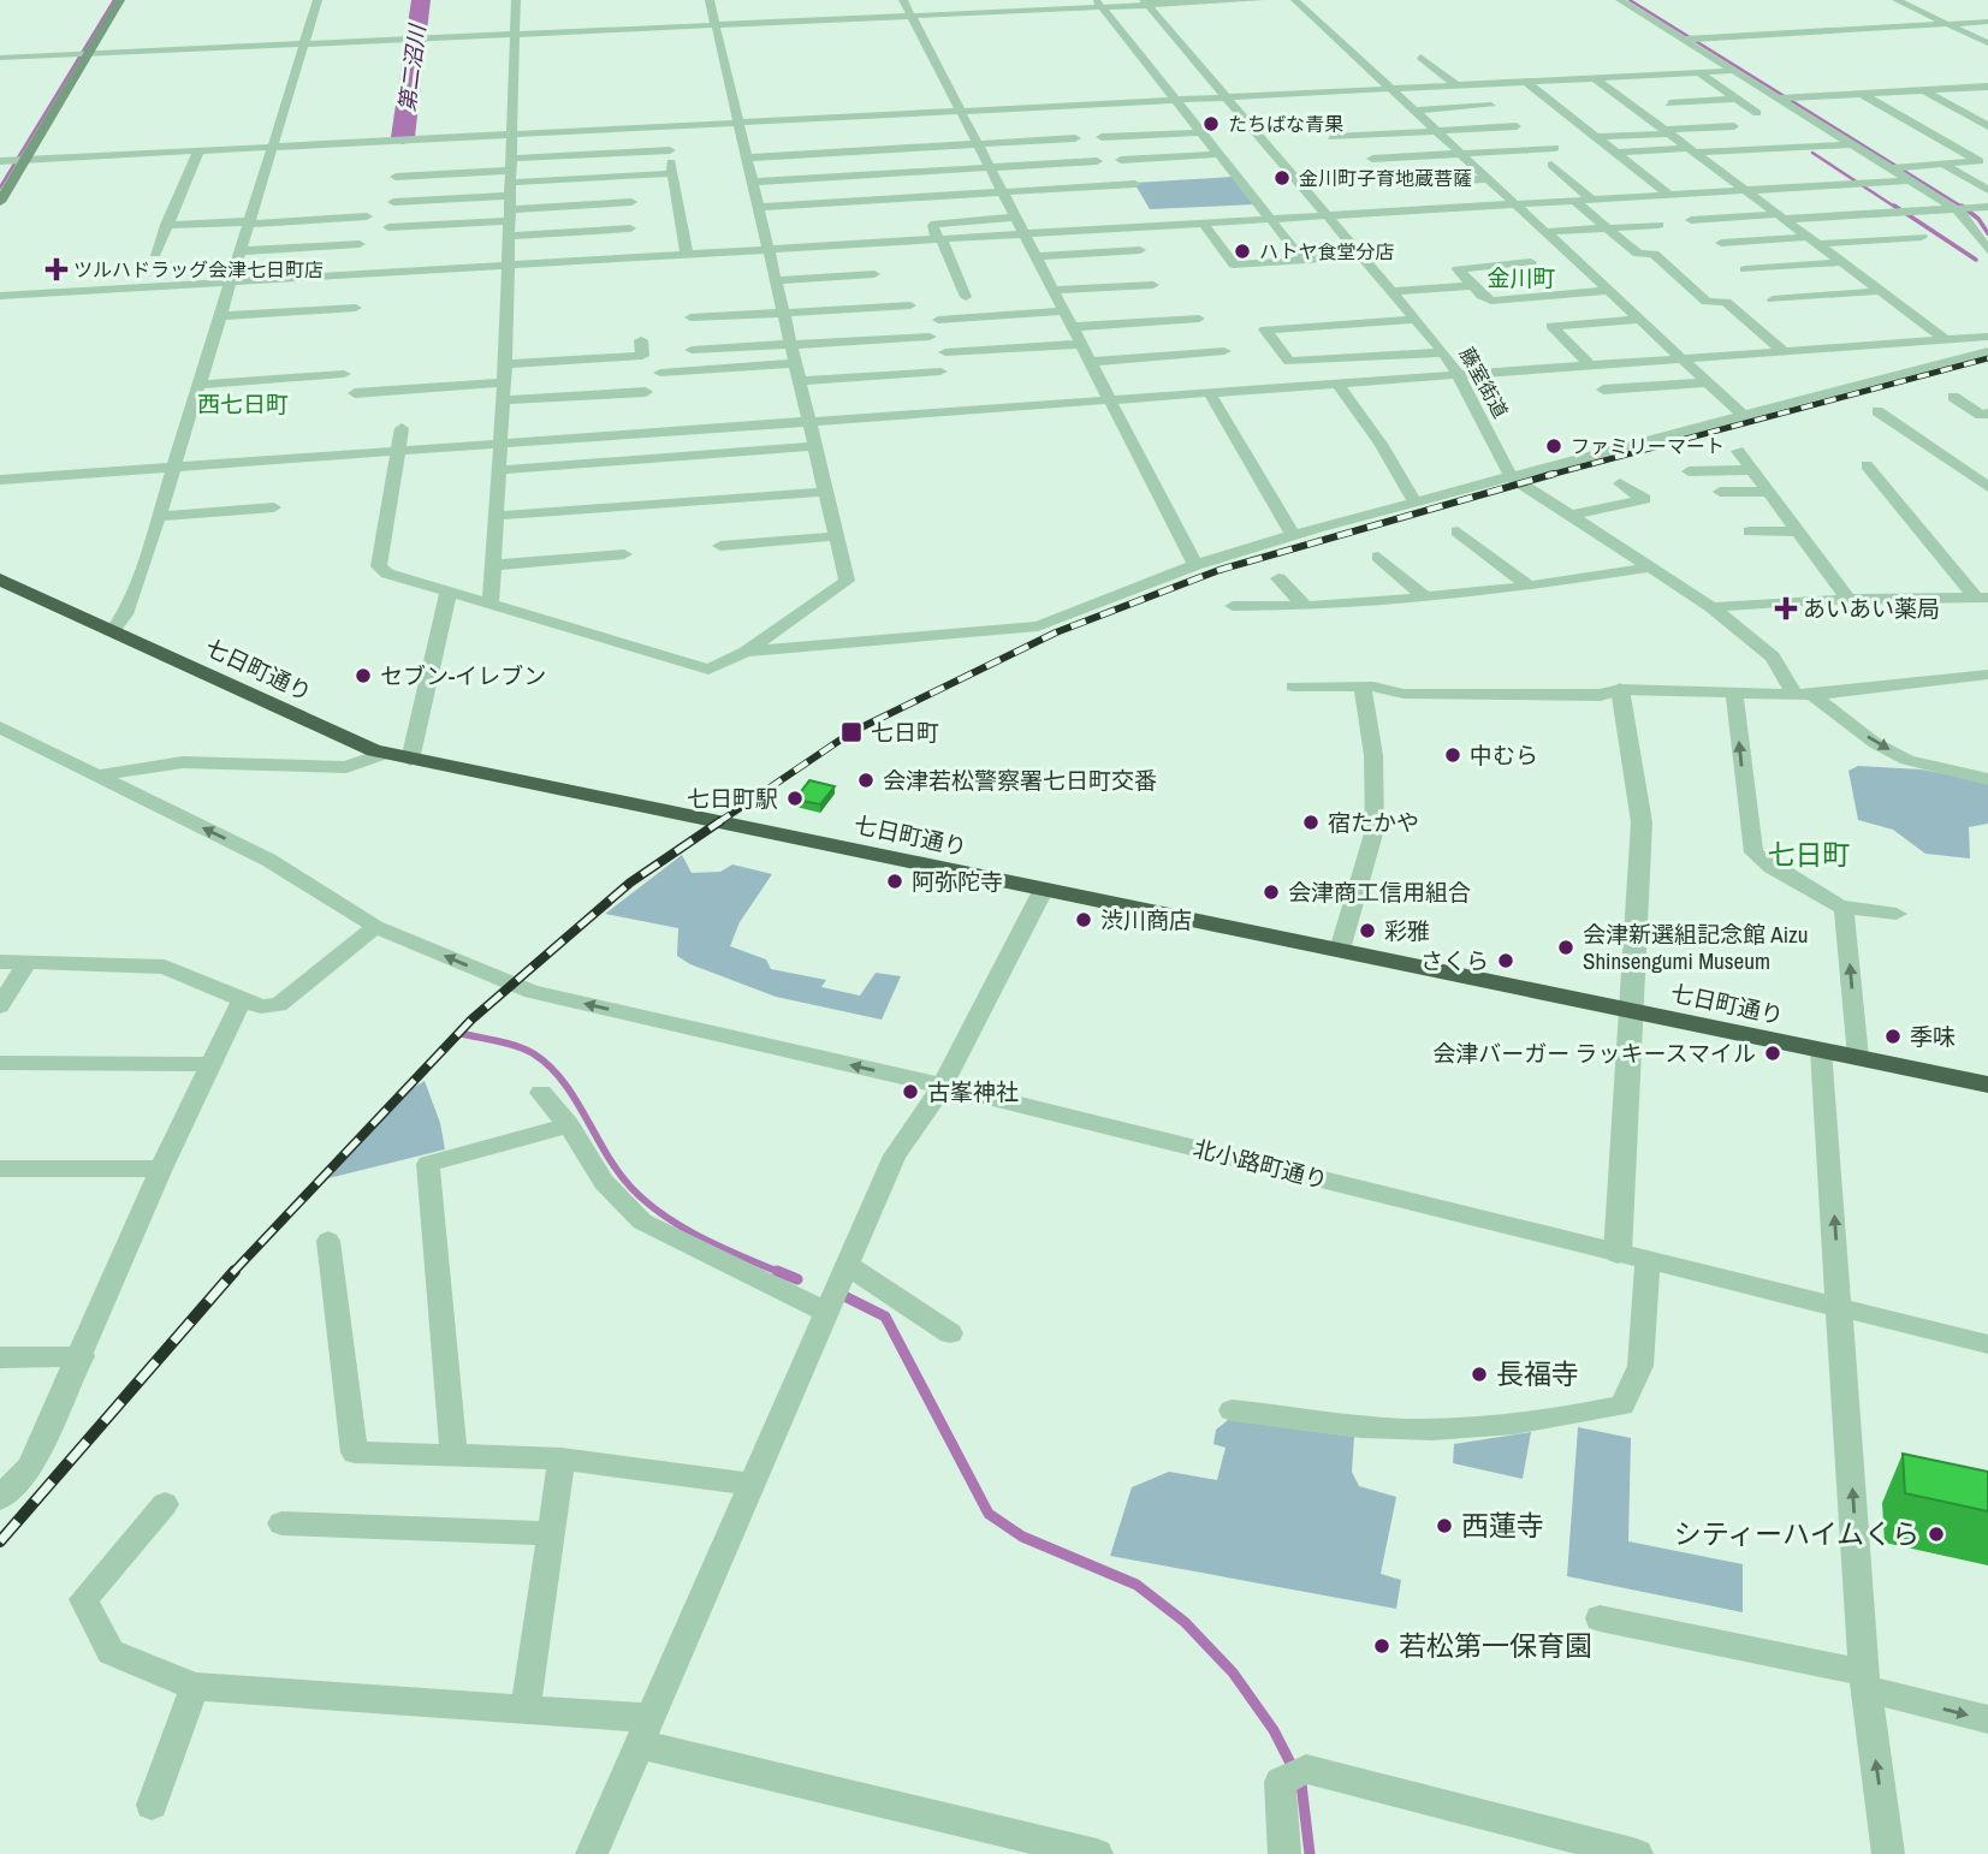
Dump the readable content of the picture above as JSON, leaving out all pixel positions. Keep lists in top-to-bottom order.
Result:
{
  "streets": {
    "highway": ["七日町通り"],
    "street": ["藤室街道", "北小路町通り"]
  },
  "districts": ["金川町", "西七日町", "七日町"],
  "water": ["第二沼川"],
  "places": {
    "other": [
      "たちばな青果",
      "金川町子育地蔵菩薩",
      "ハトヤ食堂分店",
      "ファミリーマート",
      "セブン-イレブン",
      "中むら",
      "会津若松警察署七日町交番",
      "七日町駅",
      "宿たかや",
      "阿弥陀寺",
      "会津商工信用組合",
      "渋川商店",
      "彩雅",
      "会津新選組記念館 Aizu Shinsengumi Museum",
      "さくら",
      "季味",
      "会津バーガー ラッキースマイル",
      "古峯神社",
      "長福寺",
      "西蓮寺",
      "シティーハイムくら",
      "若松第一保育園"
    ],
    "health": ["ツルハドラッグ会津七日町店", "あいあい薬局"],
    "transit": ["七日町"]
  }
}
